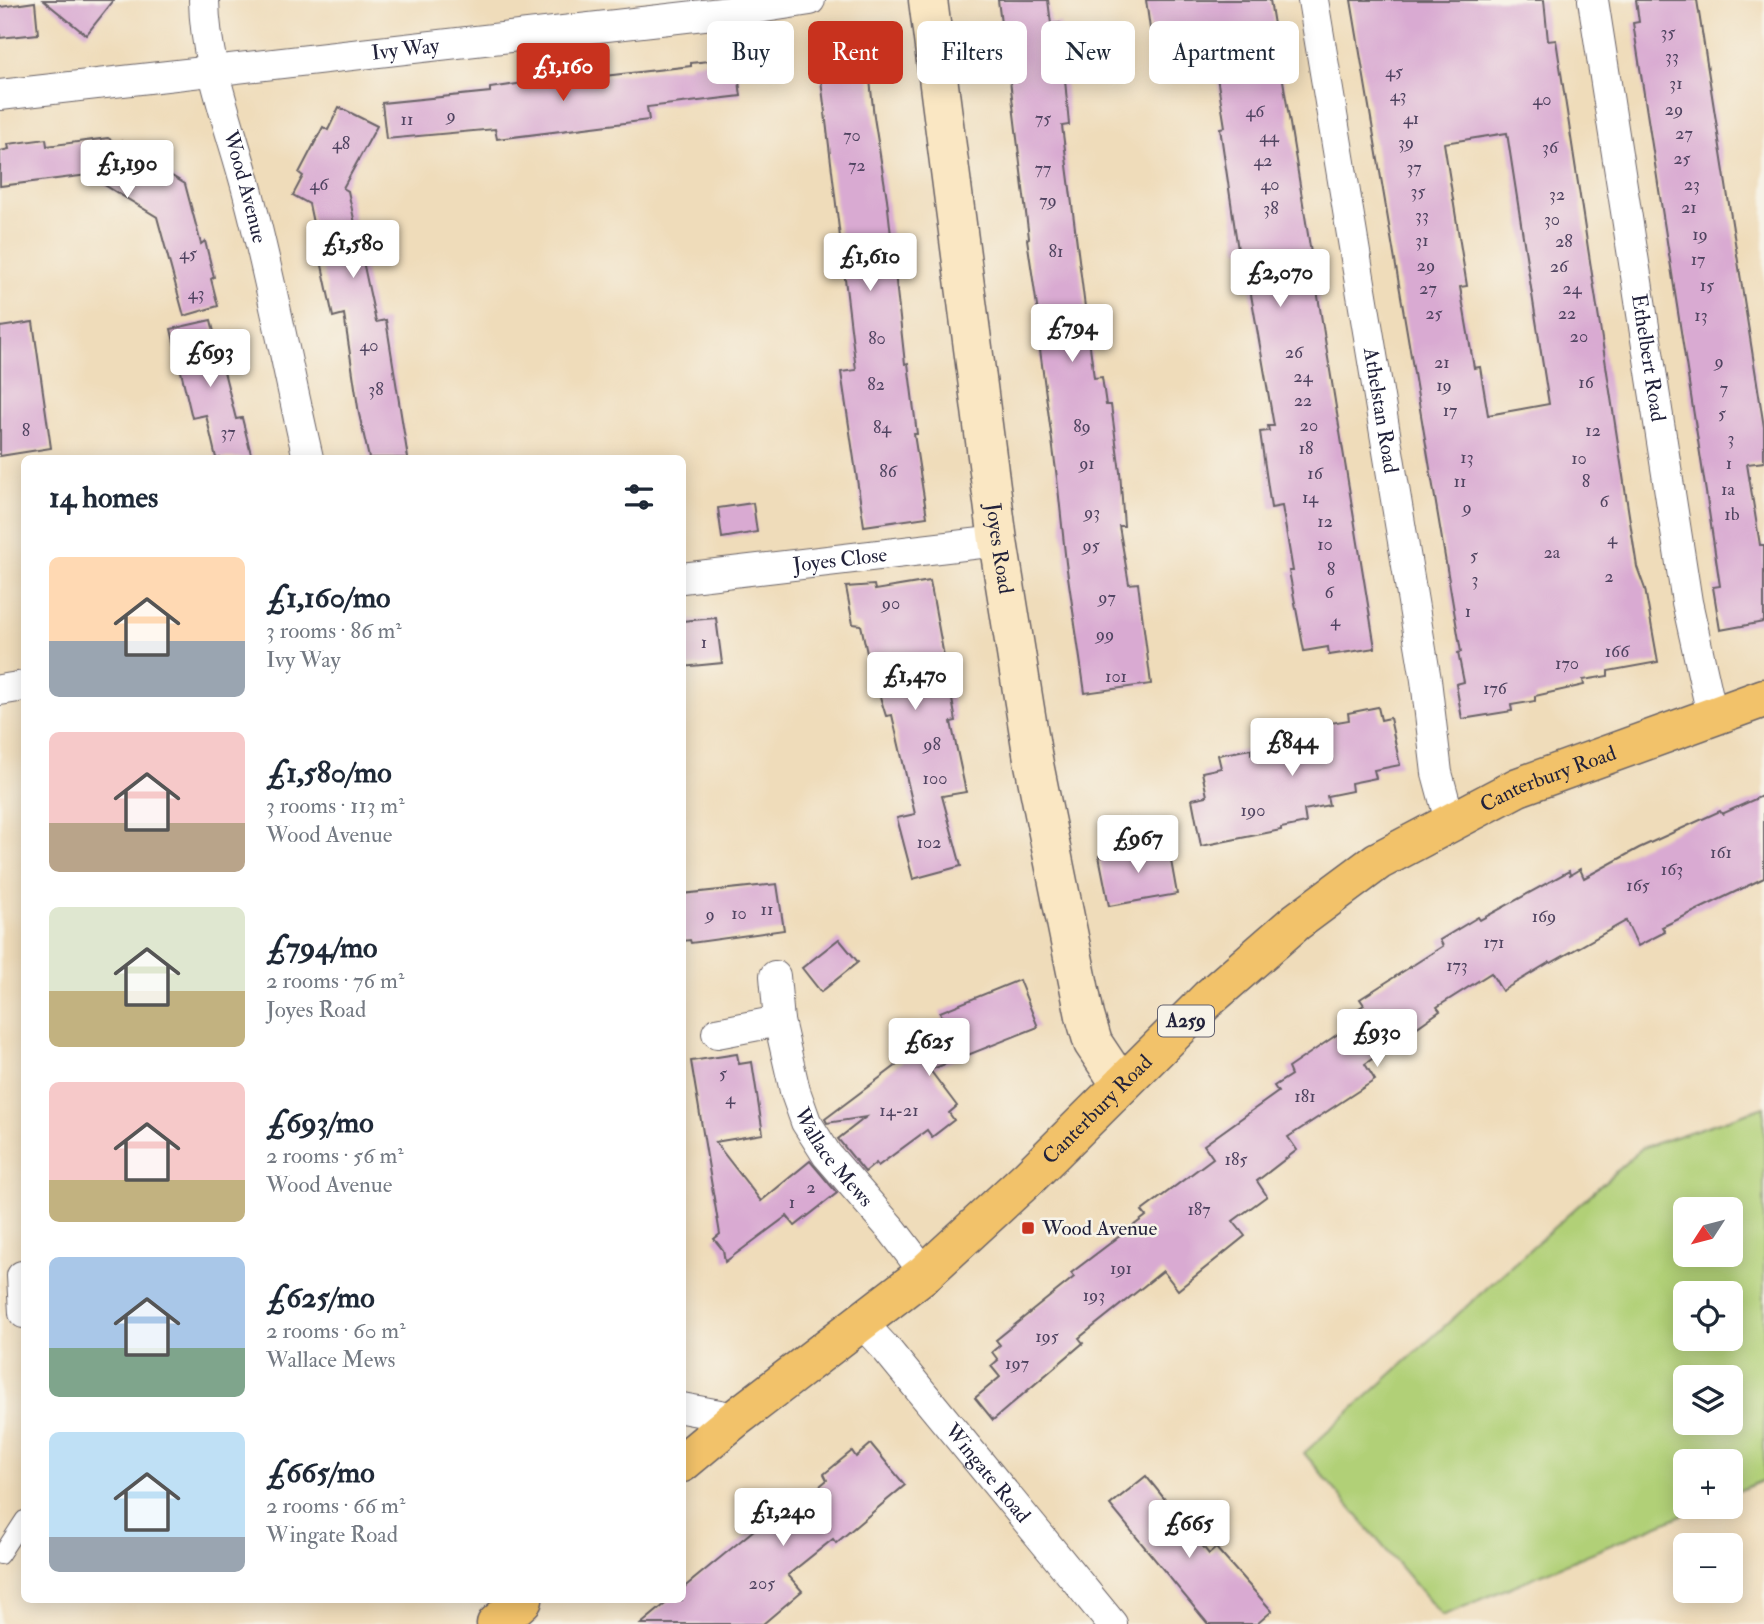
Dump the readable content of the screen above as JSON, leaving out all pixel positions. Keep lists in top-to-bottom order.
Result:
{
  "streets": {
    "highway": ["Canterbury Road", "A259"],
    "street": [
      "Ivy Way",
      "Wood Avenue",
      "Ethelbert Road",
      "Athelstan Road",
      "Joyes Road",
      "Joyes Close",
      "Wallace Mews",
      "Wingate Road"
    ]
  },
  "crossings": [
    ["Ivy Way", "Wood Avenue"],
    ["Ethelbert Road", "Canterbury Road"],
    ["Athelstan Road", "Canterbury Road"],
    ["Joyes Road", "Joyes Close"],
    ["Joyes Road", "Canterbury Road"],
    ["Canterbury Road", "Wallace Mews"],
    ["Canterbury Road", "Wingate Road"]
  ],
  "places": {
    "transit": ["Wood Avenue"]
  },
  "house_numbers": [
    "35",
    "33",
    "45",
    "31",
    "43",
    "40",
    "29",
    "46",
    "9",
    "75",
    "41",
    "11",
    "27",
    "70",
    "44",
    "39",
    "48",
    "36",
    "25",
    "42",
    "72",
    "37",
    "77",
    "46",
    "40",
    "23",
    "35",
    "32",
    "79",
    "21",
    "38",
    "33",
    "30",
    "19",
    "31",
    "28",
    "81",
    "45",
    "17",
    "29",
    "26",
    "15",
    "27",
    "24",
    "43",
    "25",
    "22",
    "13",
    "20",
    "80",
    "40",
    "26",
    "9",
    "21",
    "24",
    "16",
    "82",
    "19",
    "7",
    "38",
    "22",
    "17",
    "5",
    "20",
    "89",
    "84",
    "8",
    "12",
    "37",
    "3",
    "18",
    "13",
    "10",
    "91",
    "1",
    "86",
    "16",
    "11",
    "8",
    "1a",
    "14",
    "6",
    "9",
    "93",
    "1b",
    "12",
    "4",
    "10",
    "95",
    "2a",
    "5",
    "8",
    "2",
    "3",
    "6",
    "97",
    "90",
    "1",
    "4",
    "99",
    "1",
    "166",
    "170",
    "101",
    "176",
    "98",
    "100",
    "190",
    "102",
    "161",
    "163",
    "165",
    "11",
    "10",
    "9",
    "169",
    "171",
    "173",
    "5",
    "181",
    "4",
    "14-21",
    "185",
    "2",
    "1",
    "187",
    "191",
    "193",
    "195",
    "197",
    "205"
  ],
  "north": "bottom left",
  "page": {
    "chip": [
      "Buy",
      "Rent",
      "Filters",
      "New",
      "Apartment"
    ],
    "price": [
      "£1,160",
      "£1,190",
      "£1,580",
      "£1,610",
      "£2,070",
      "£794",
      "£693",
      "£1,470",
      "£844",
      "£967",
      "£930",
      "£625",
      "£1,240",
      "£665"
    ],
    "heading": "14 homes",
    "list": [
      {
        "name": "£1,160/mo",
        "note": "3 rooms · 86 m² · Ivy Way"
      },
      {
        "name": "£1,580/mo",
        "note": "3 rooms · 113 m² · Wood Avenue"
      },
      {
        "name": "£794/mo",
        "note": "2 rooms · 76 m² · Joyes Road"
      },
      {
        "name": "£693/mo",
        "note": "2 rooms · 56 m² · Wood Avenue"
      },
      {
        "name": "£625/mo",
        "note": "2 rooms · 60 m² · Wallace Mews"
      },
      {
        "name": "£665/mo",
        "note": "2 rooms · 66 m² · Wingate Road"
      }
    ],
    "map_buttons": ["+", "−"]
  }
}
